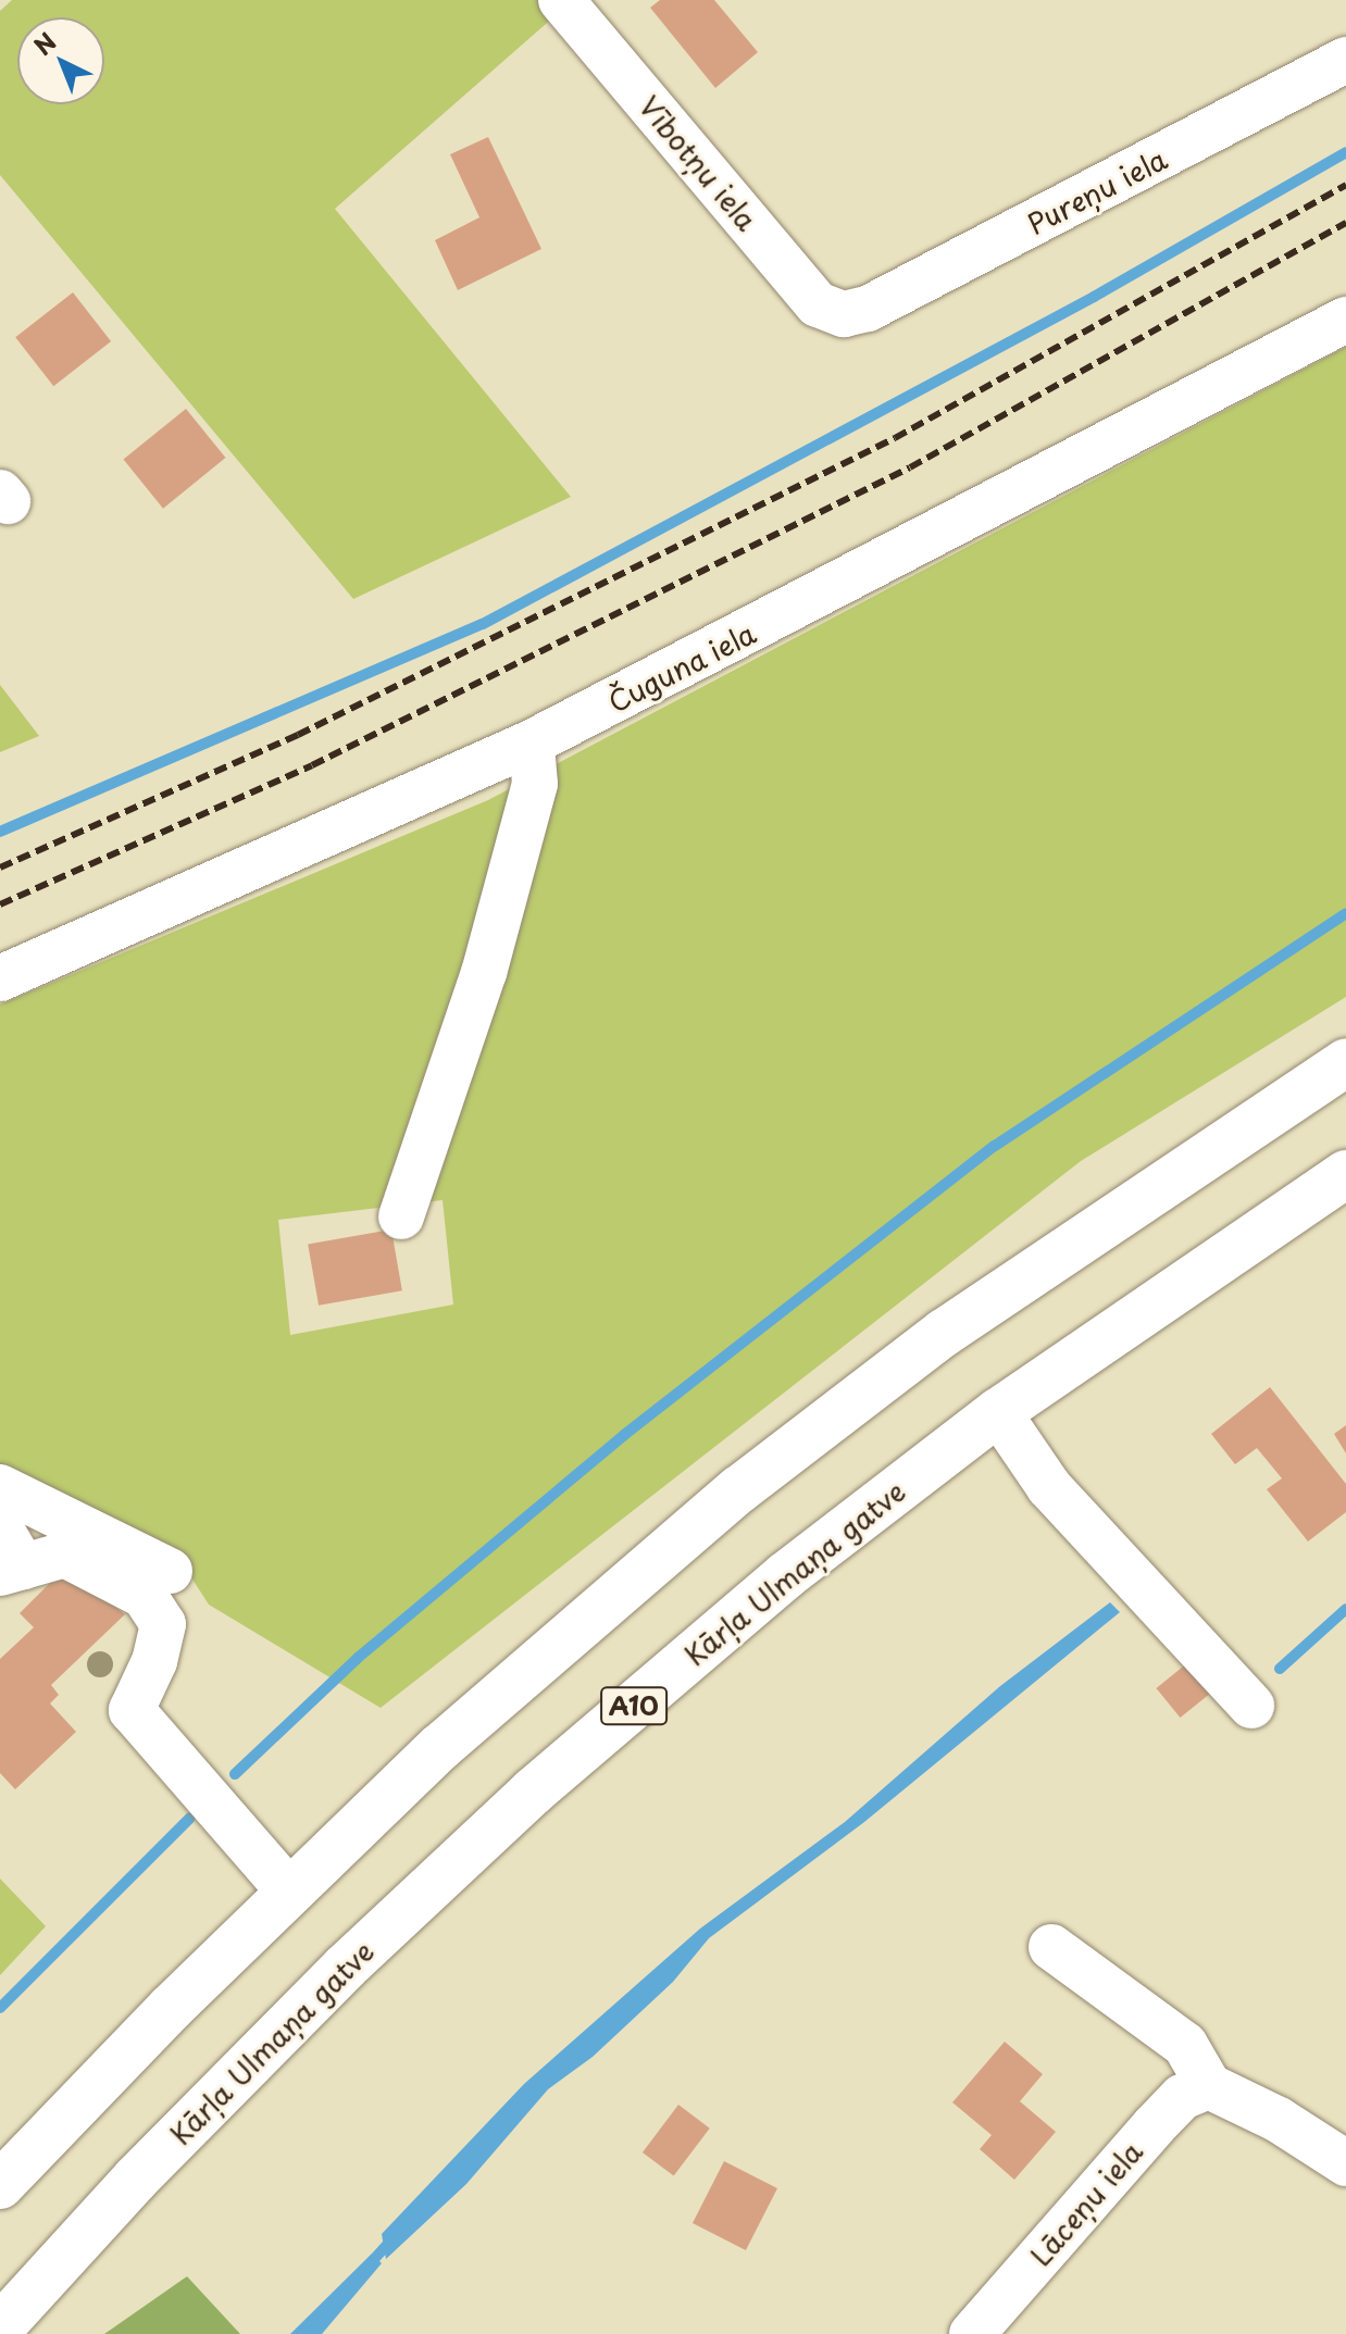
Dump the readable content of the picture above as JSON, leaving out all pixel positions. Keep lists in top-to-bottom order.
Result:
{
  "streets": {
    "highway": ["Kārļa Ulmaņa gatve", "A10"],
    "street": [
      "Vībotņu iela",
      "Pureņu iela",
      "Čuguna iela",
      "Lāceņu iela"
    ]
  },
  "crossings": [
    ["Vībotņu iela", "Pureņu iela"]
  ],
  "north": "top left"
}
